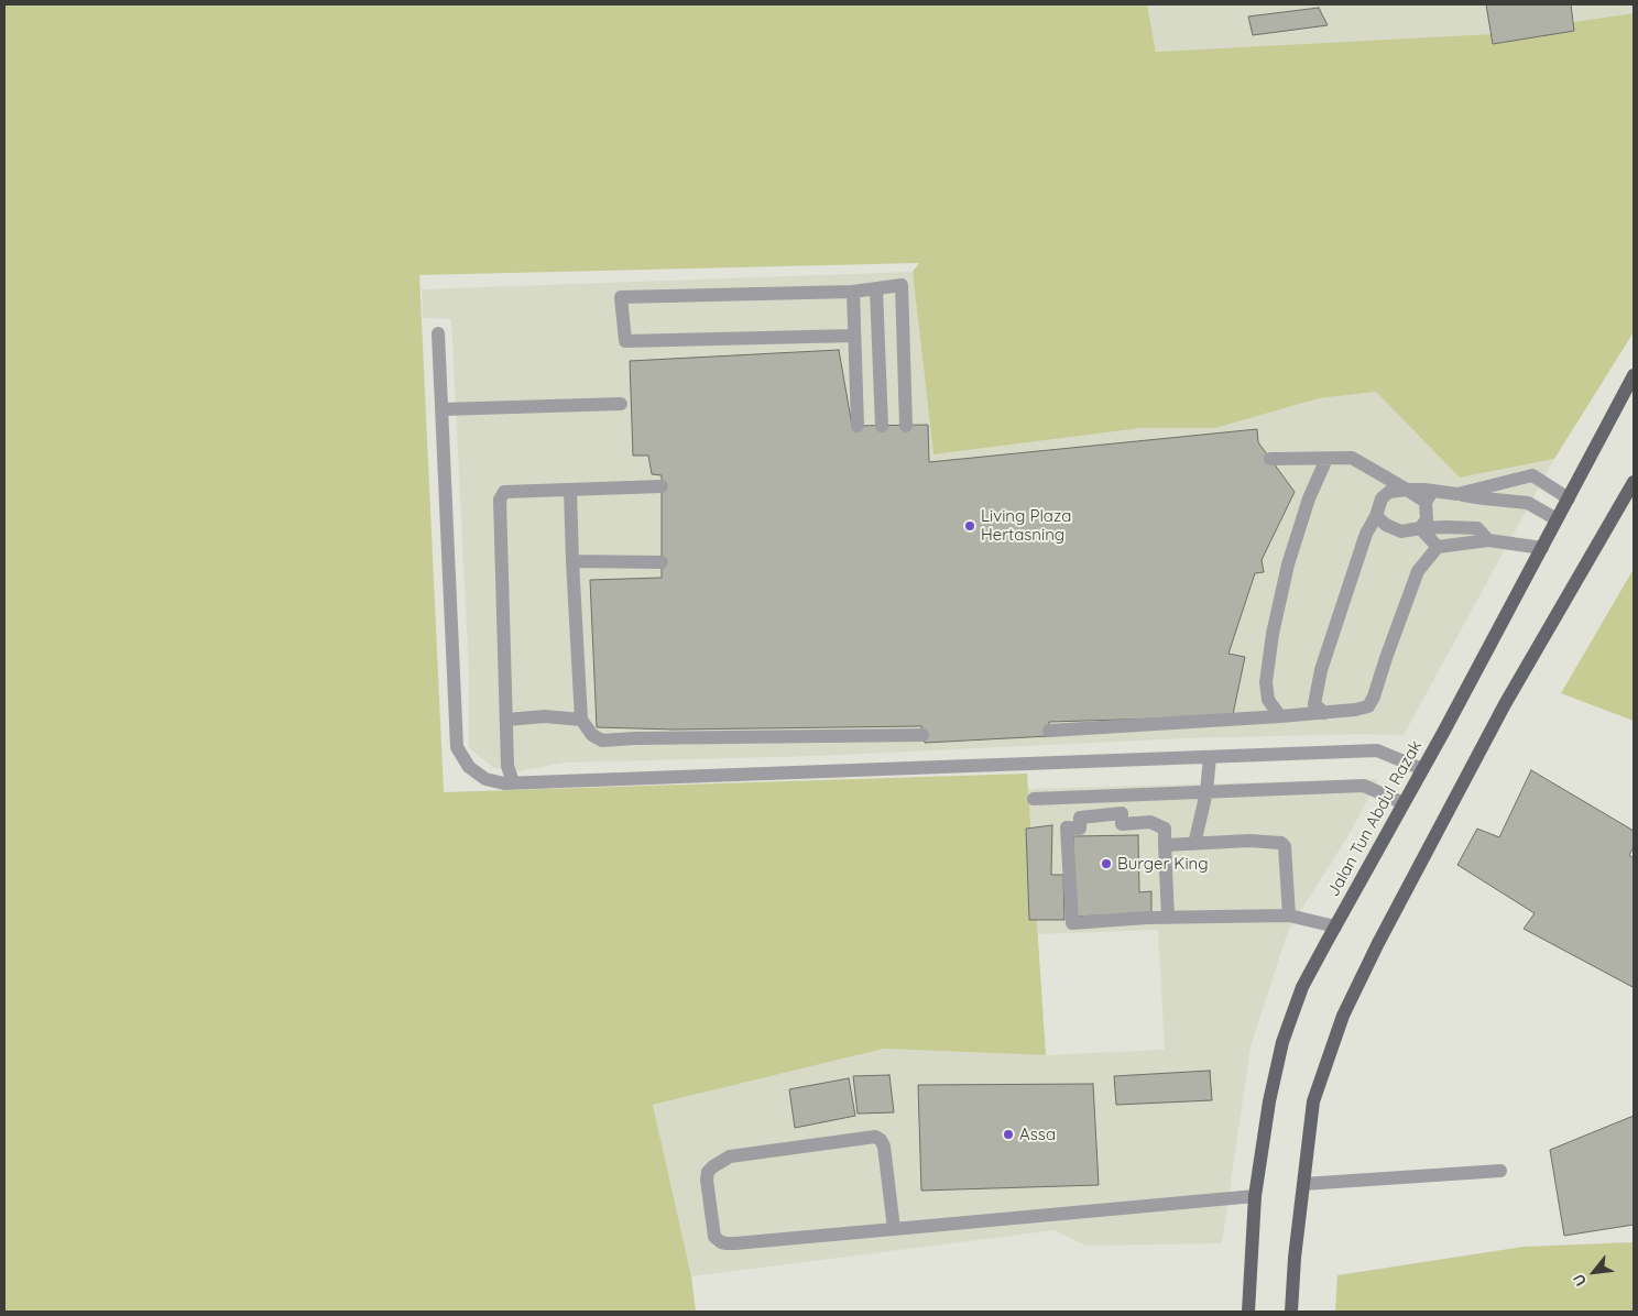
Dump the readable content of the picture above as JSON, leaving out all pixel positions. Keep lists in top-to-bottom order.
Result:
{
  "streets": {
    "main road": ["Jalan Tun Abdul Razak"]
  },
  "places": ["Living Plaza Hertasning", "Burger King", "Assa"],
  "north": "bottom left"
}
